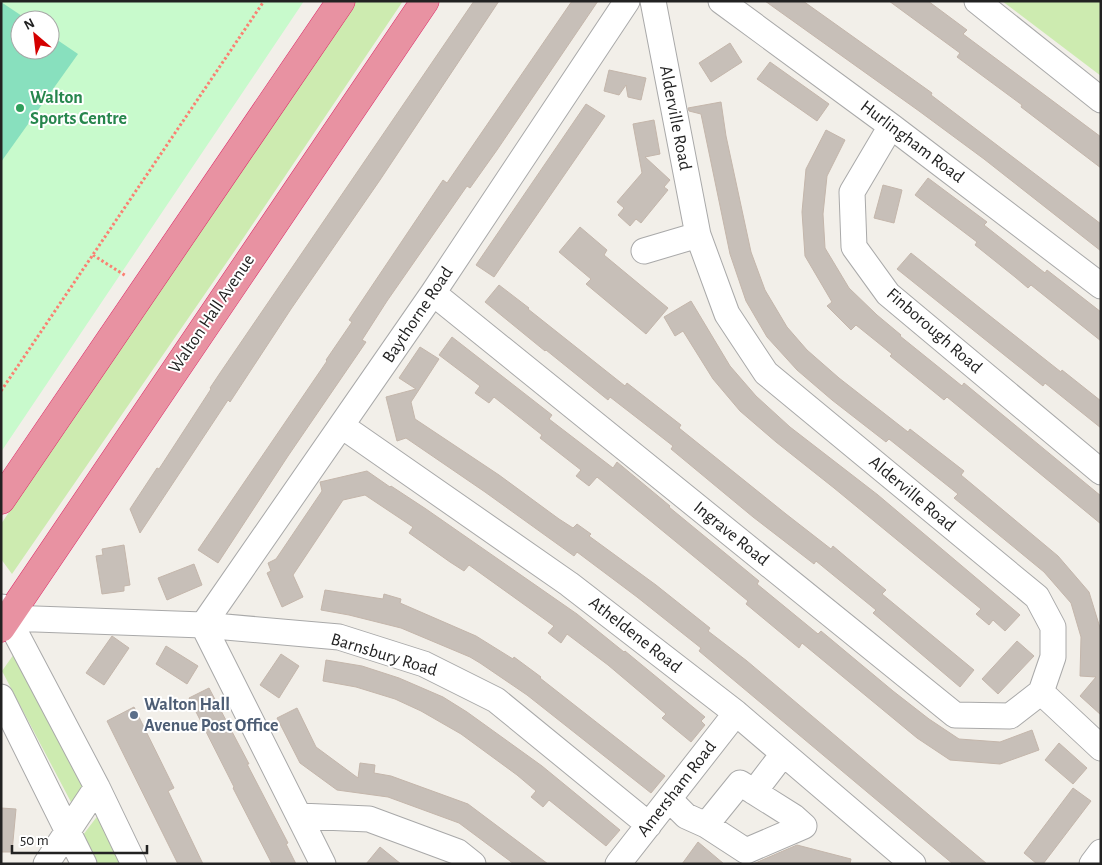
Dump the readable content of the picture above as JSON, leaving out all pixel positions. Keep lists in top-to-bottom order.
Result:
{
  "streets": {
    "highway": ["Walton Hall Avenue"],
    "street": [
      "Alderville Road",
      "Hurlingham Road",
      "Baythorne Road",
      "Finborough Road",
      "Ingrave Road",
      "Atheldene Road",
      "Barnsbury Road",
      "Amersham Road"
    ]
  },
  "crossings": [
    ["Alderville Road", "Ingrave Road"],
    ["Hurlingham Road", "Finborough Road"],
    ["Walton Hall Avenue", "Barnsbury Road"],
    ["Baythorne Road", "Ingrave Road"],
    ["Baythorne Road", "Atheldene Road"],
    ["Baythorne Road", "Barnsbury Road"],
    ["Atheldene Road", "Amersham Road"],
    ["Barnsbury Road", "Amersham Road"]
  ],
  "places": ["Walton Sports Centre", "Walton Hall Avenue Post Office"],
  "scale_bar": "50 m",
  "north": "top left"
}
